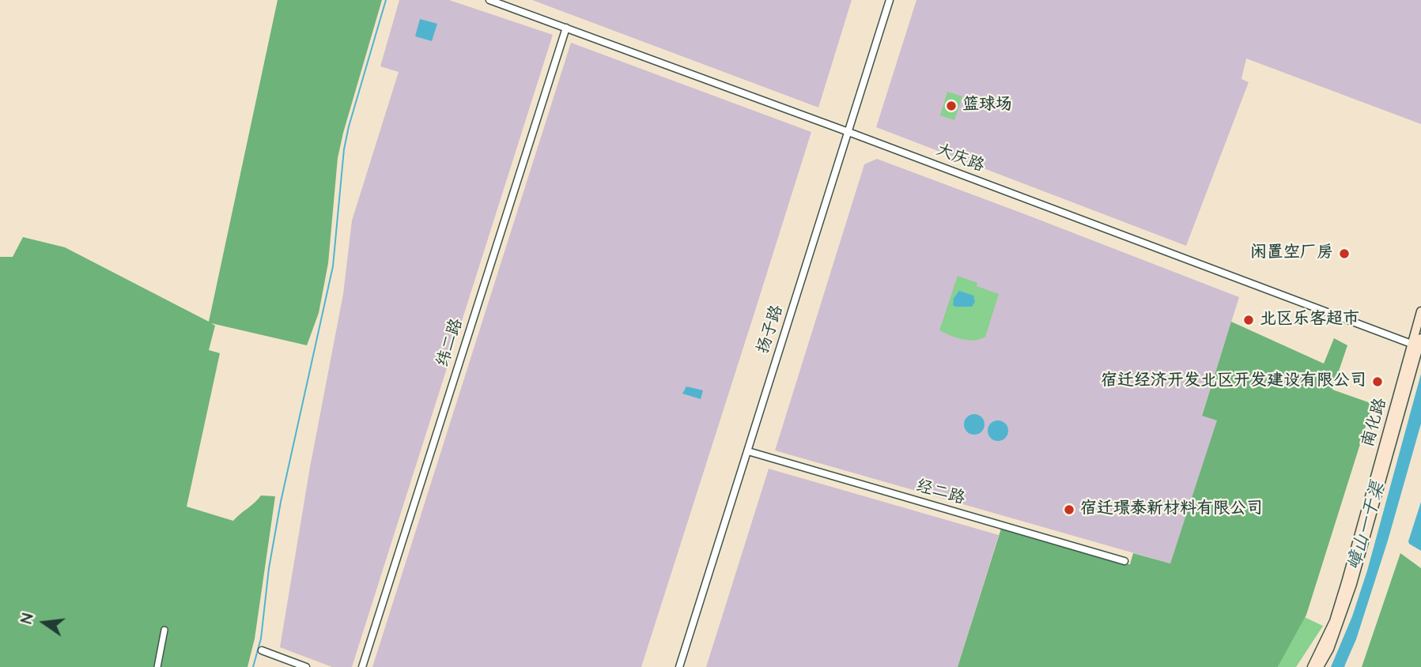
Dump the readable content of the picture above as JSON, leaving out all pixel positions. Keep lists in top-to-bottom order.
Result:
{
  "streets": {
    "main road": ["南化路"],
    "street": [
      "大庆路",
      "扬子路",
      "纬二路",
      "经二路"
    ]
  },
  "crossings": [
    ["大庆路", "扬子路"],
    ["大庆路", "纬二路"],
    ["大庆路", "南化路"],
    ["扬子路", "经二路"]
  ],
  "water": ["嶂山一干渠"],
  "places": [
    "篮球场",
    "闲置空厂房",
    "北区乐客超市",
    "宿迁经济开发北区开发建设有限公司",
    "宿迁璟泰新材料有限公司"
  ],
  "north": "left"
}
